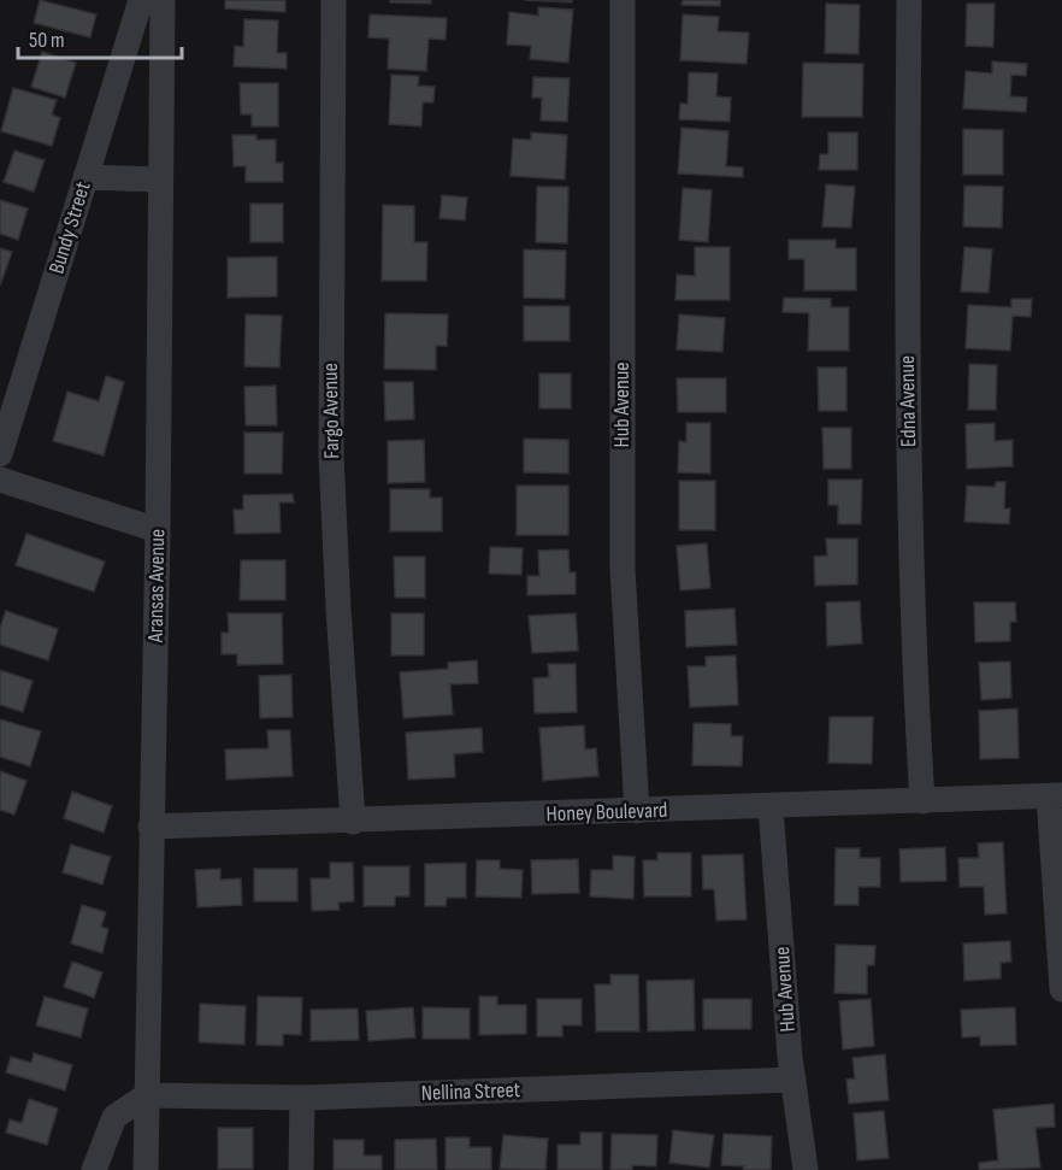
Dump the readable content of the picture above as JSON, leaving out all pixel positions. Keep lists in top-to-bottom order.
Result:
{
  "streets": {
    "street": [
      "Bundy Street",
      "Edna Avenue",
      "Hub Avenue",
      "Fargo Avenue",
      "Aransas Avenue",
      "Honey Boulevard",
      "Nellina Street"
    ]
  },
  "crossings": [
    ["Edna Avenue", "Honey Boulevard"],
    ["Hub Avenue", "Honey Boulevard"],
    ["Hub Avenue", "Nellina Street"],
    ["Fargo Avenue", "Honey Boulevard"],
    ["Aransas Avenue", "Honey Boulevard"],
    ["Aransas Avenue", "Nellina Street"]
  ],
  "scale_bar": "50 m"
}
